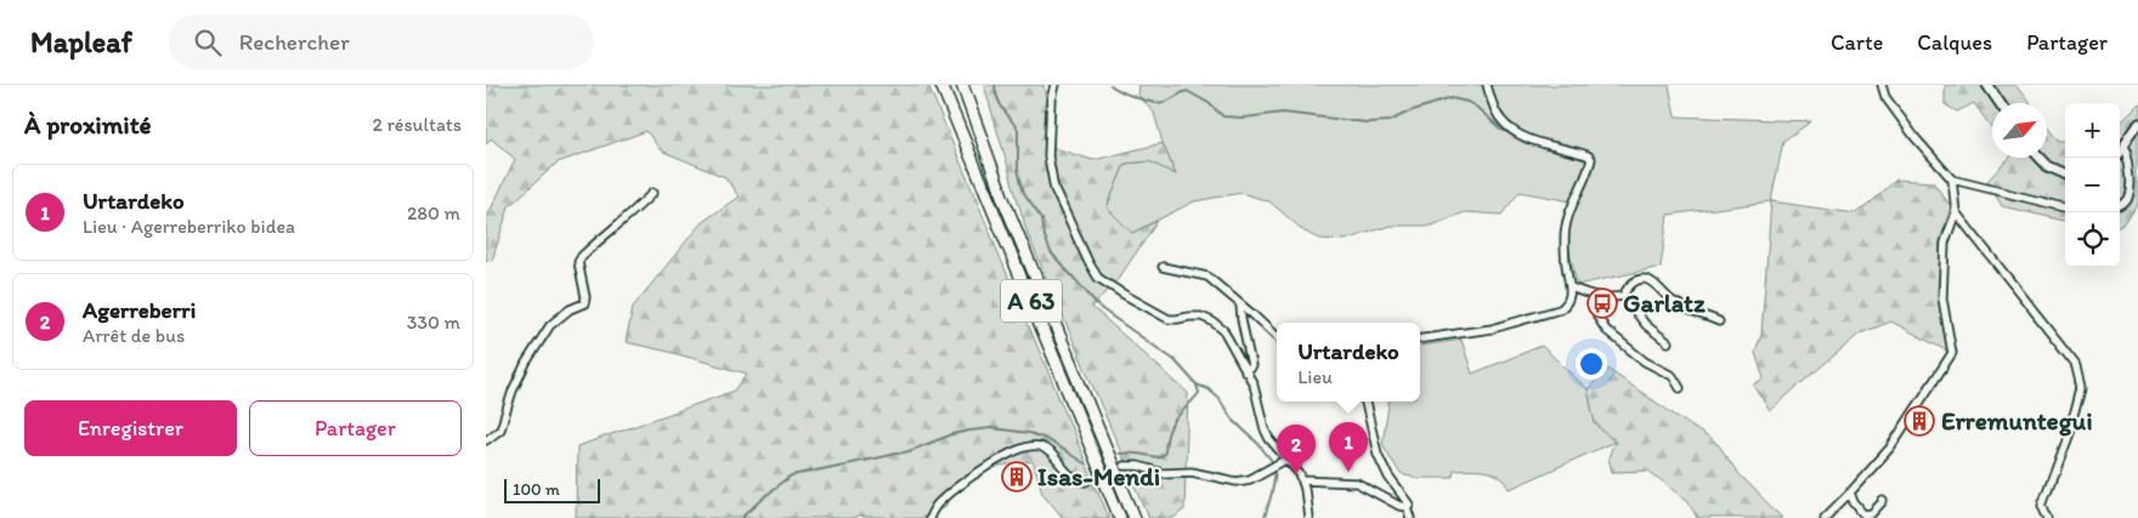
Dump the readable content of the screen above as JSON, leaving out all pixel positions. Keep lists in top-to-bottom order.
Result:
{
  "streets": {
    "highway": ["A 63"]
  },
  "places": {
    "bus stop": ["Garlatz"],
    "building": ["Erremuntegui", "Isas-Mendi"]
  },
  "scale_bar": "100 m",
  "north": "top right",
  "page": {
    "header": "Mapleaf",
    "search": "Rechercher",
    "nav": ["Carte", "Calques", "Partager"],
    "heading": ["À proximité", "2 résultats"],
    "map_buttons": ["+", "−"],
    "list": [
      {
        "mark": "1",
        "name": "Urtardeko",
        "note": "Lieu · Agerreberriko bidea",
        "value": "280 m"
      },
      {
        "mark": "2",
        "name": "Agerreberri",
        "note": "Arrêt de bus",
        "value": "330 m"
      }
    ],
    "popup": ["Urtardeko", "Lieu"],
    "buttons": ["Enregistrer", "Partager"],
    "pins": ["1", "2"],
    "scale": "100 m"
  }
}
